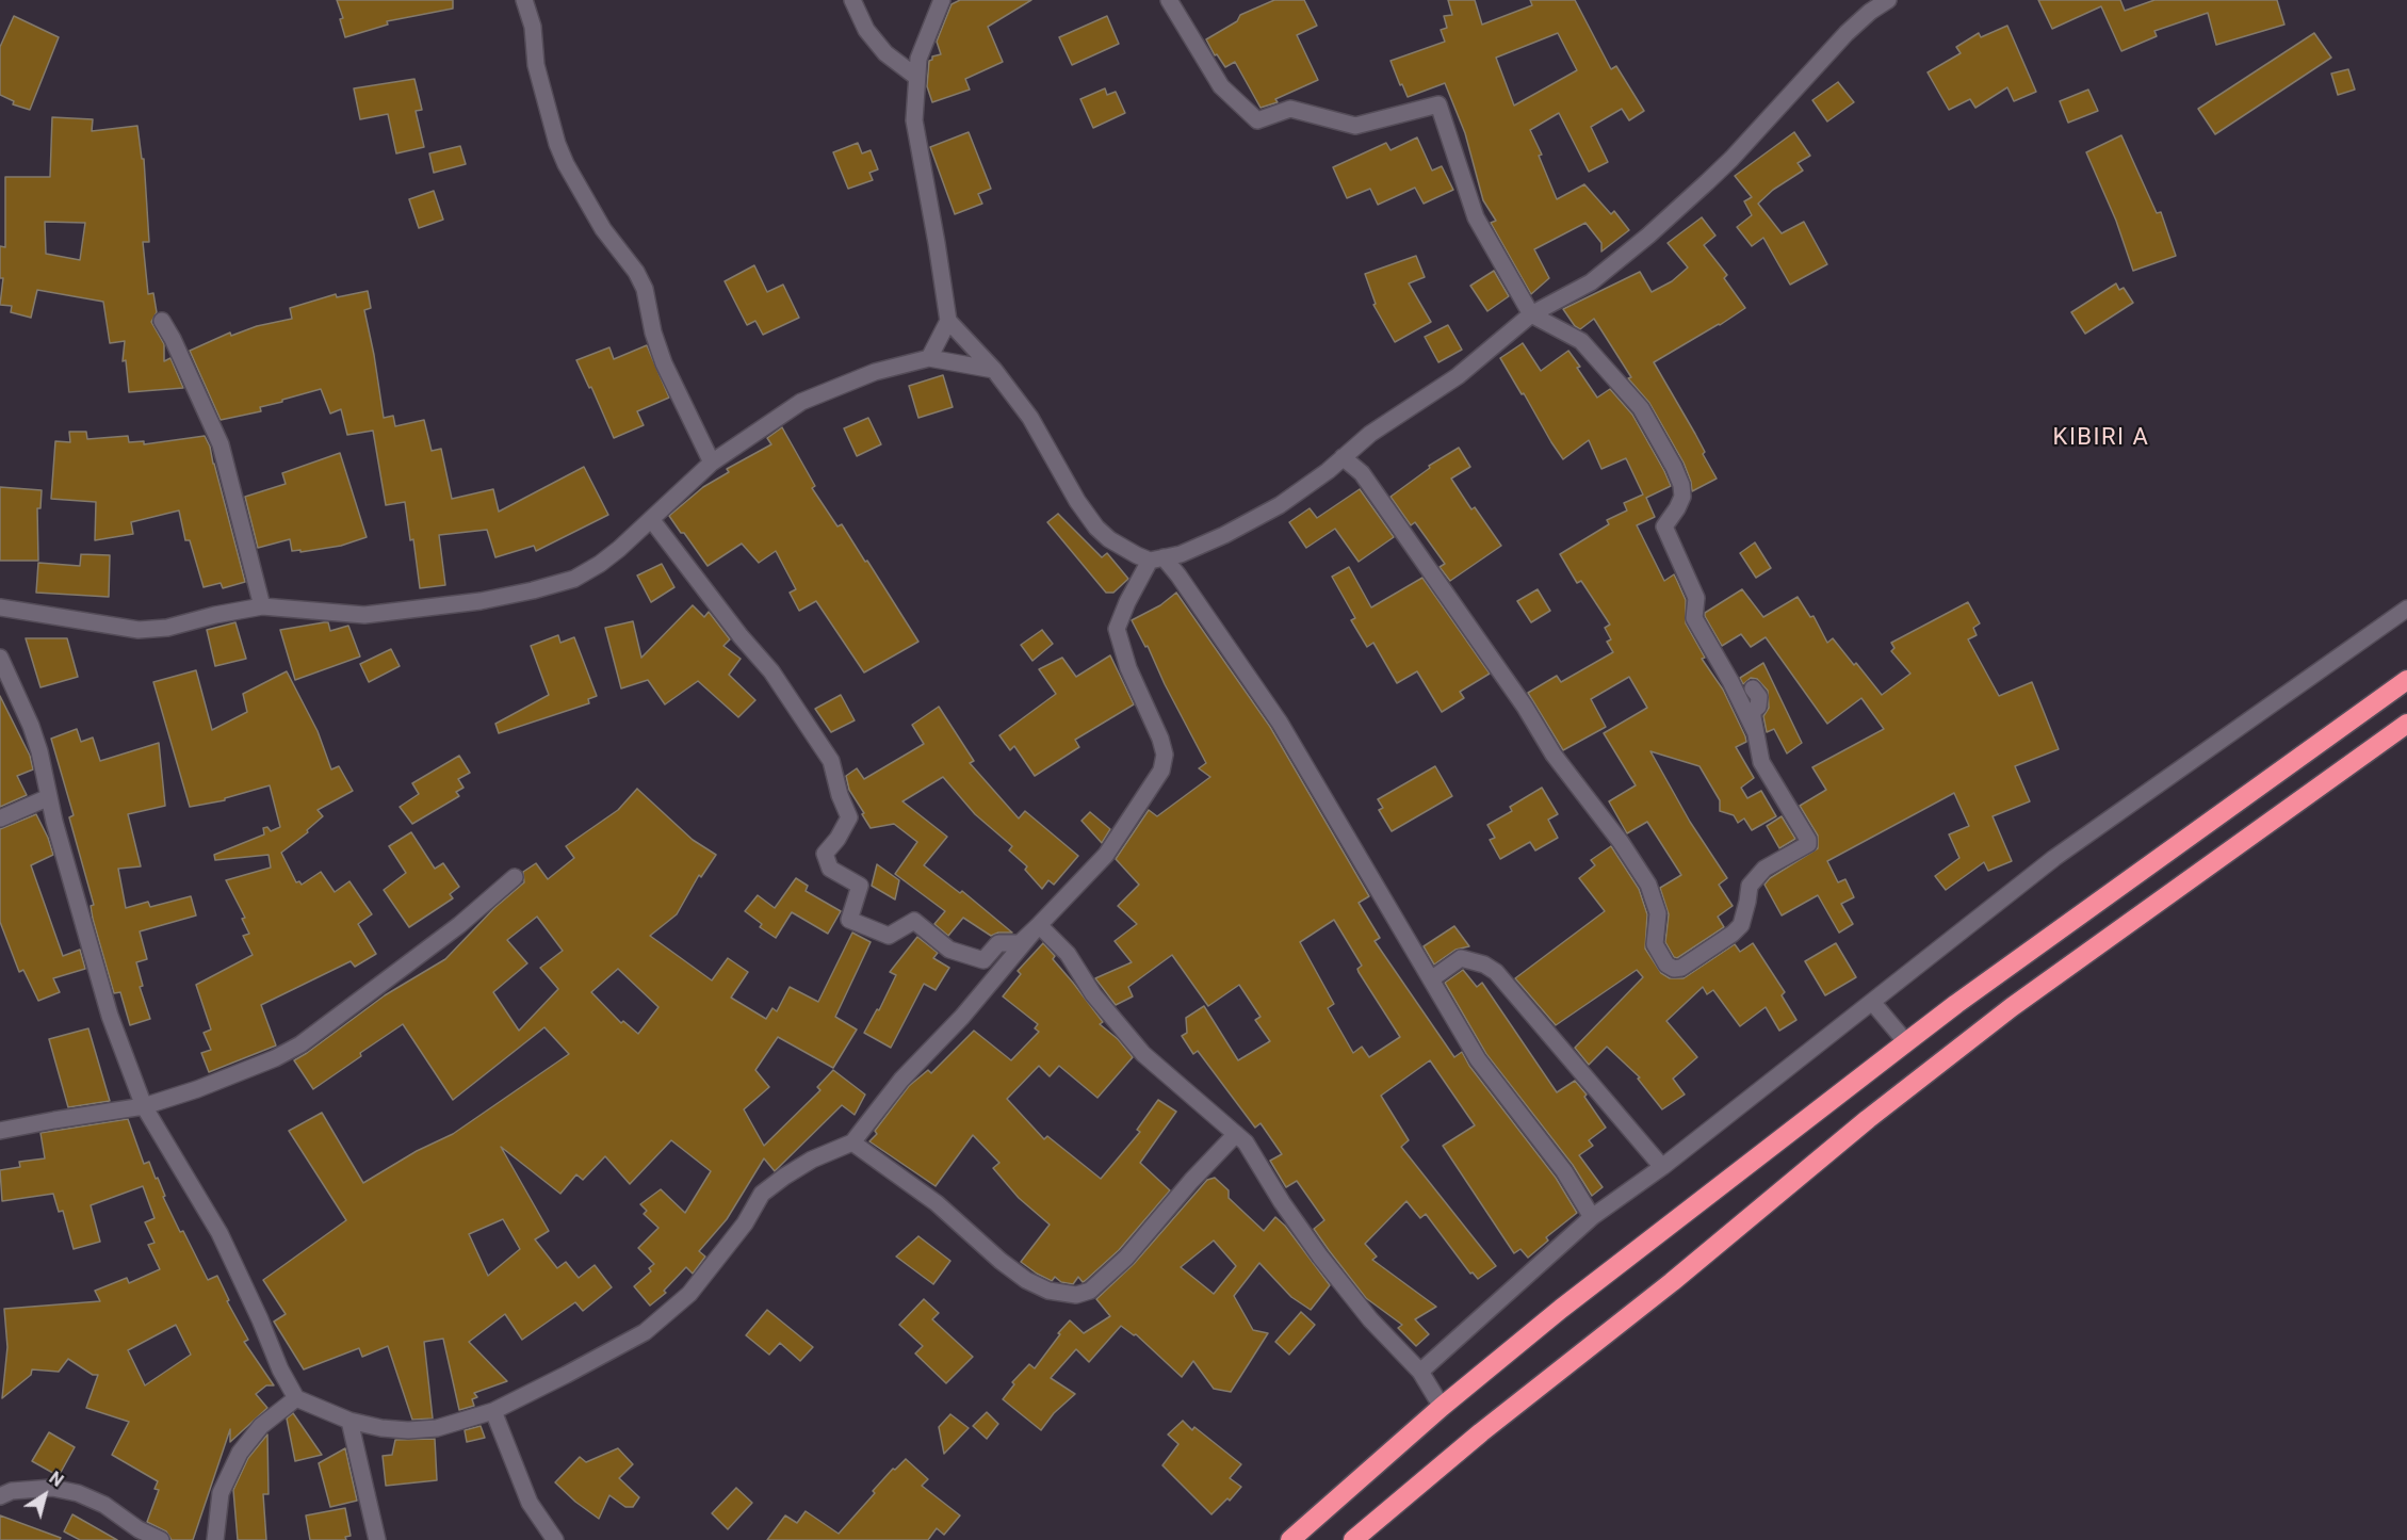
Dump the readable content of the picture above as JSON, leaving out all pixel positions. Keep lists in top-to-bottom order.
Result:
{
  "districts": ["KIBIRI A"],
  "north": "top right"
}
